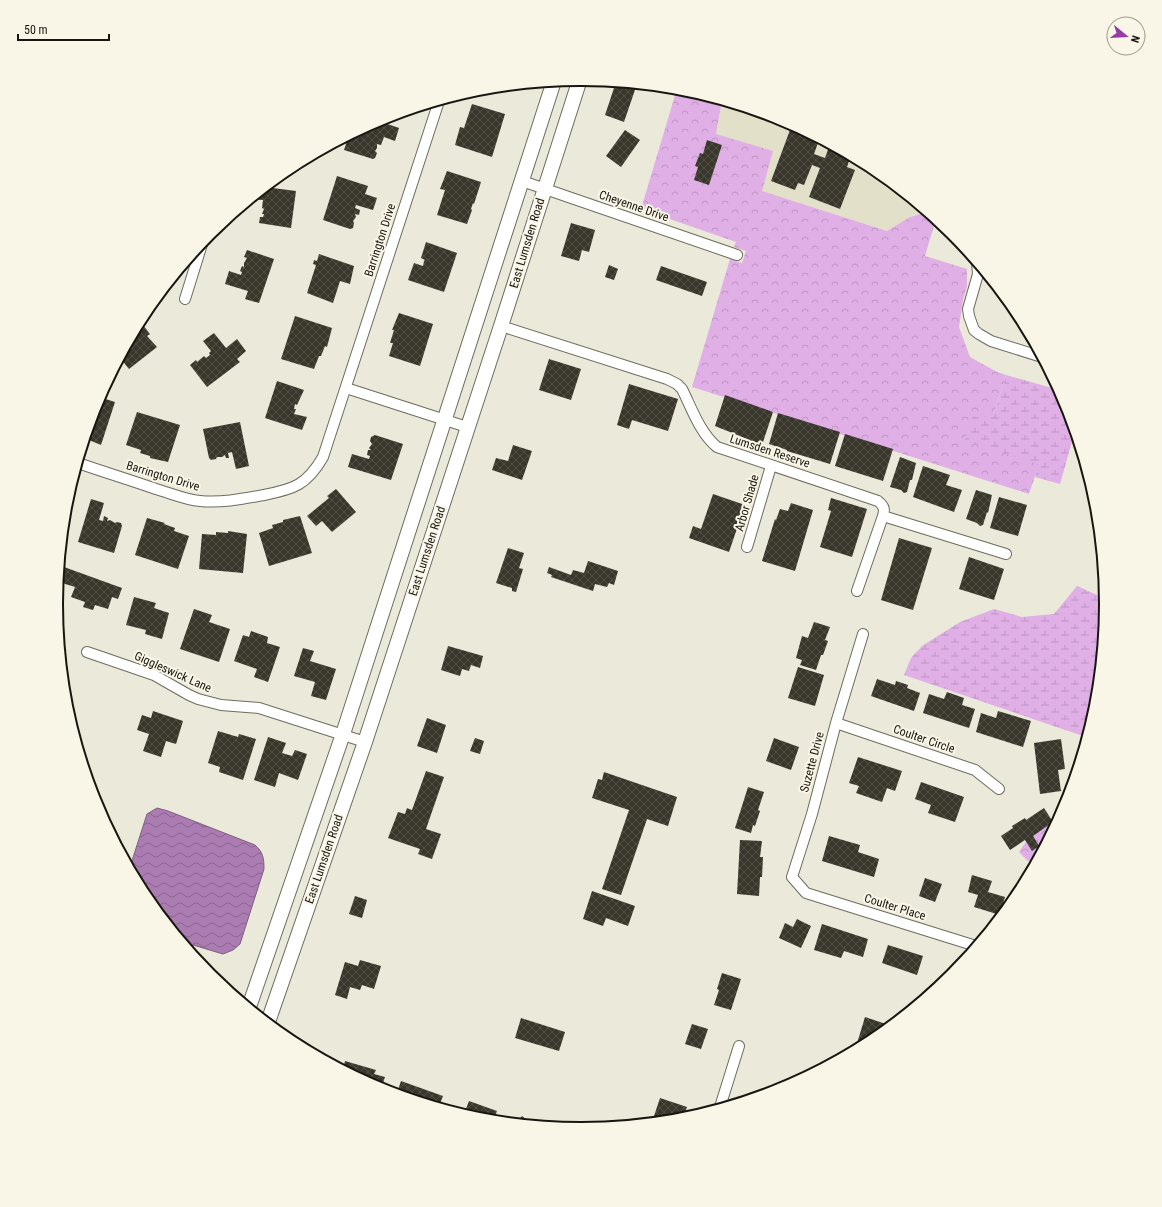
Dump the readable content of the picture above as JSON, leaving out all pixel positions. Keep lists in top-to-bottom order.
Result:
{
  "streets": {
    "main road": ["East Lumsden Road"],
    "street": [
      "Cheyenne Drive",
      "Barrington Drive",
      "Lumsden Reserve",
      "Arbor Shade",
      "Giggleswick Lane",
      "Coulter Circle",
      "Suzette Drive",
      "Coulter Place"
    ]
  },
  "crossings": [
    ["Cheyenne Drive", "East Lumsden Road"],
    ["East Lumsden Road", "Lumsden Reserve"],
    ["East Lumsden Road", "Giggleswick Lane"],
    ["Lumsden Reserve", "Arbor Shade"],
    ["Coulter Circle", "Suzette Drive"],
    ["Suzette Drive", "Coulter Place"]
  ],
  "scale_bar": "50 m",
  "north": "right"
}
